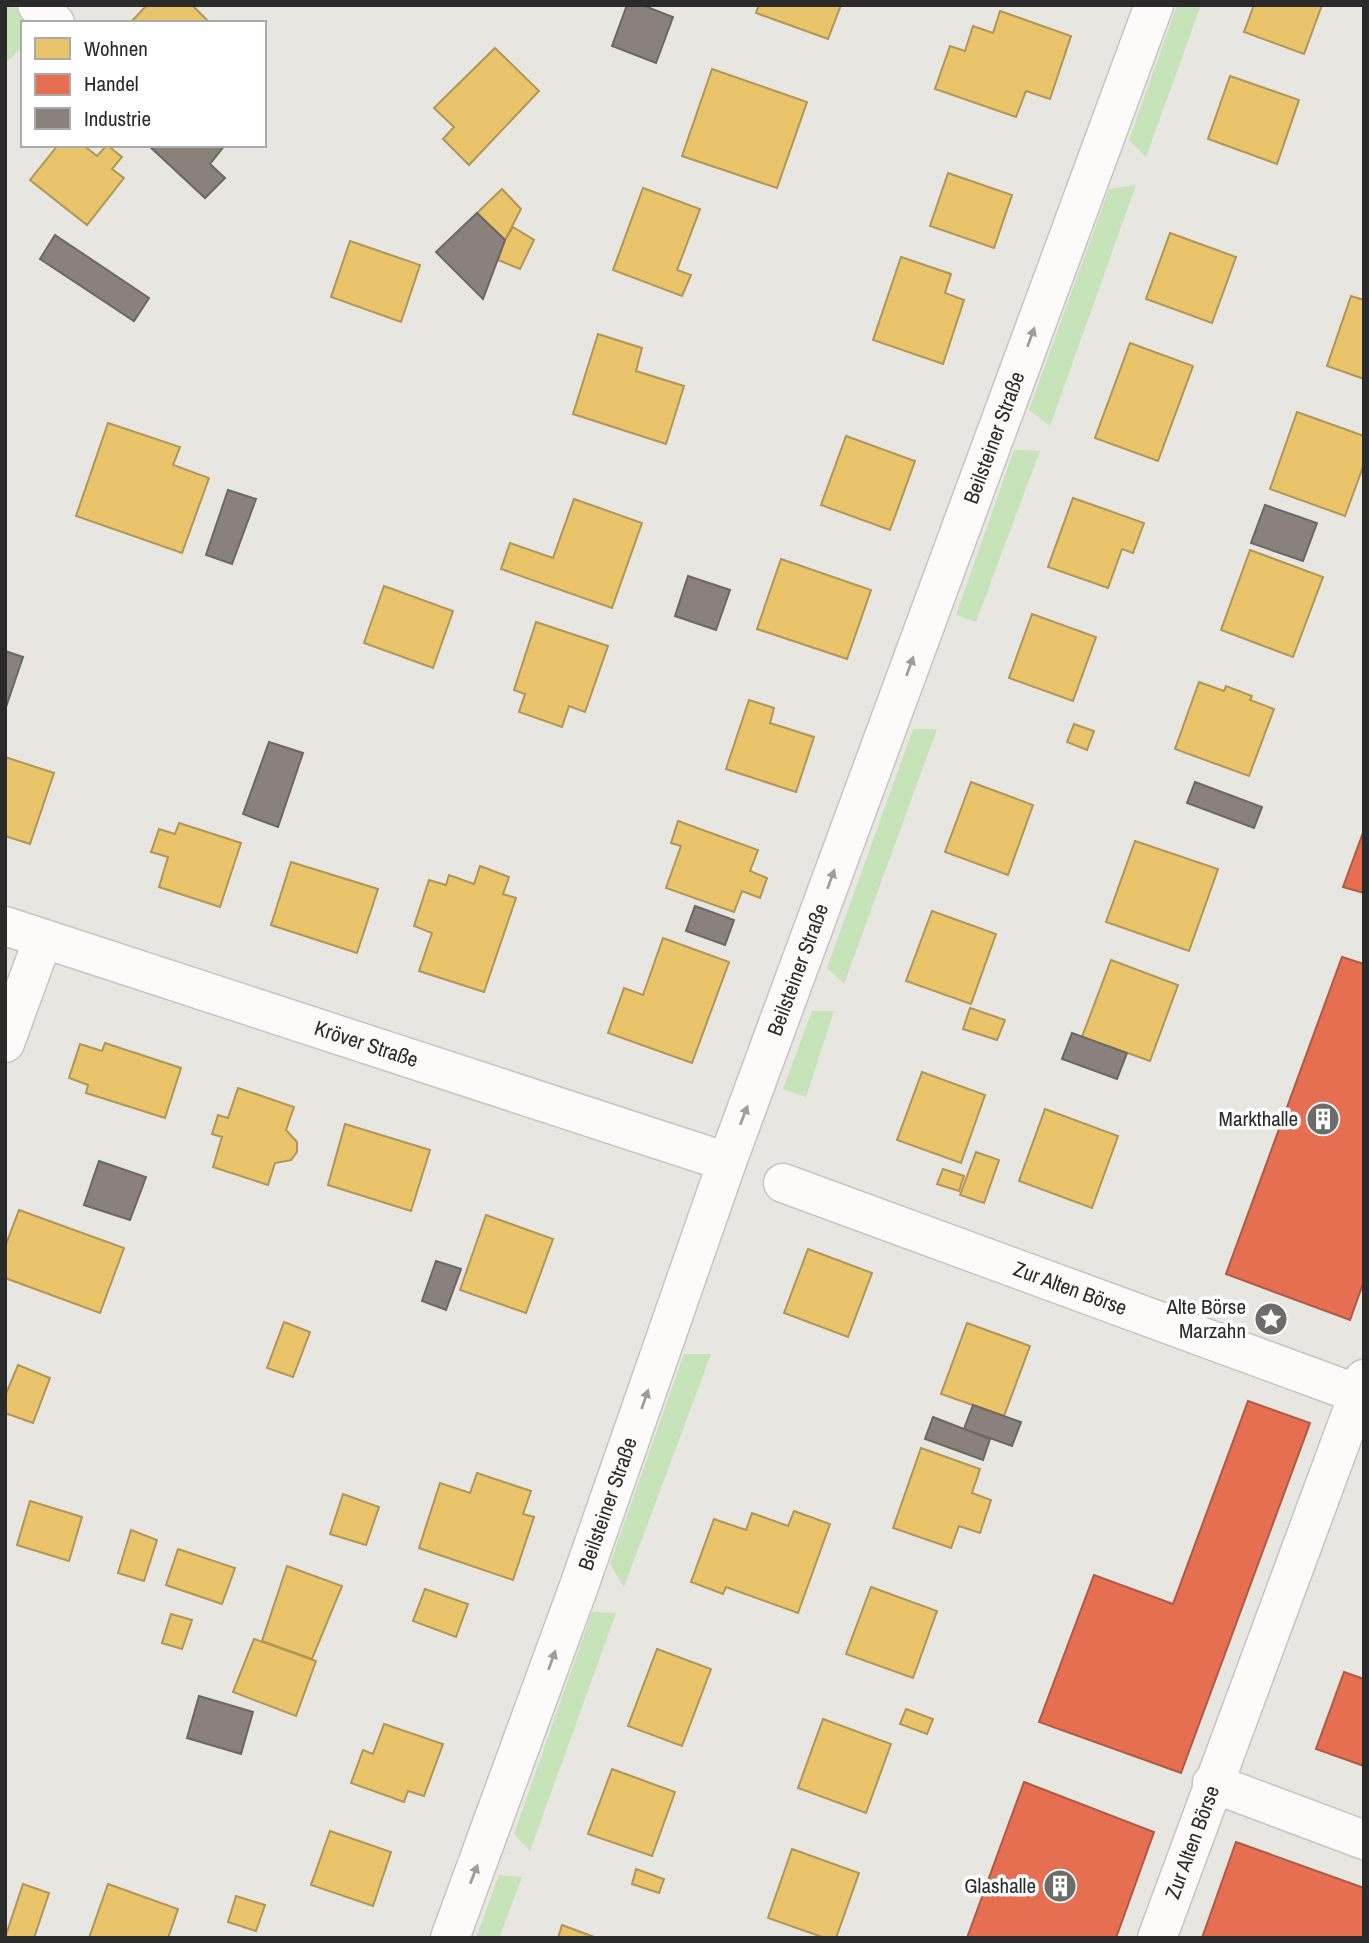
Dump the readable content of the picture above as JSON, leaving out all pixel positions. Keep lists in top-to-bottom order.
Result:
{
  "streets": {
    "street": ["Beilsteiner Straße", "Kröver Straße", "Zur Alten Börse"]
  },
  "crossings": [
    ["Beilsteiner Straße", "Kröver Straße"]
  ],
  "one_way": ["Beilsteiner Straße"],
  "places": {
    "building": ["Markthalle", "Glashalle"],
    "place": ["Alte Börse Marzahn"]
  },
  "legend": ["Wohnen", "Handel", "Industrie"]
}
